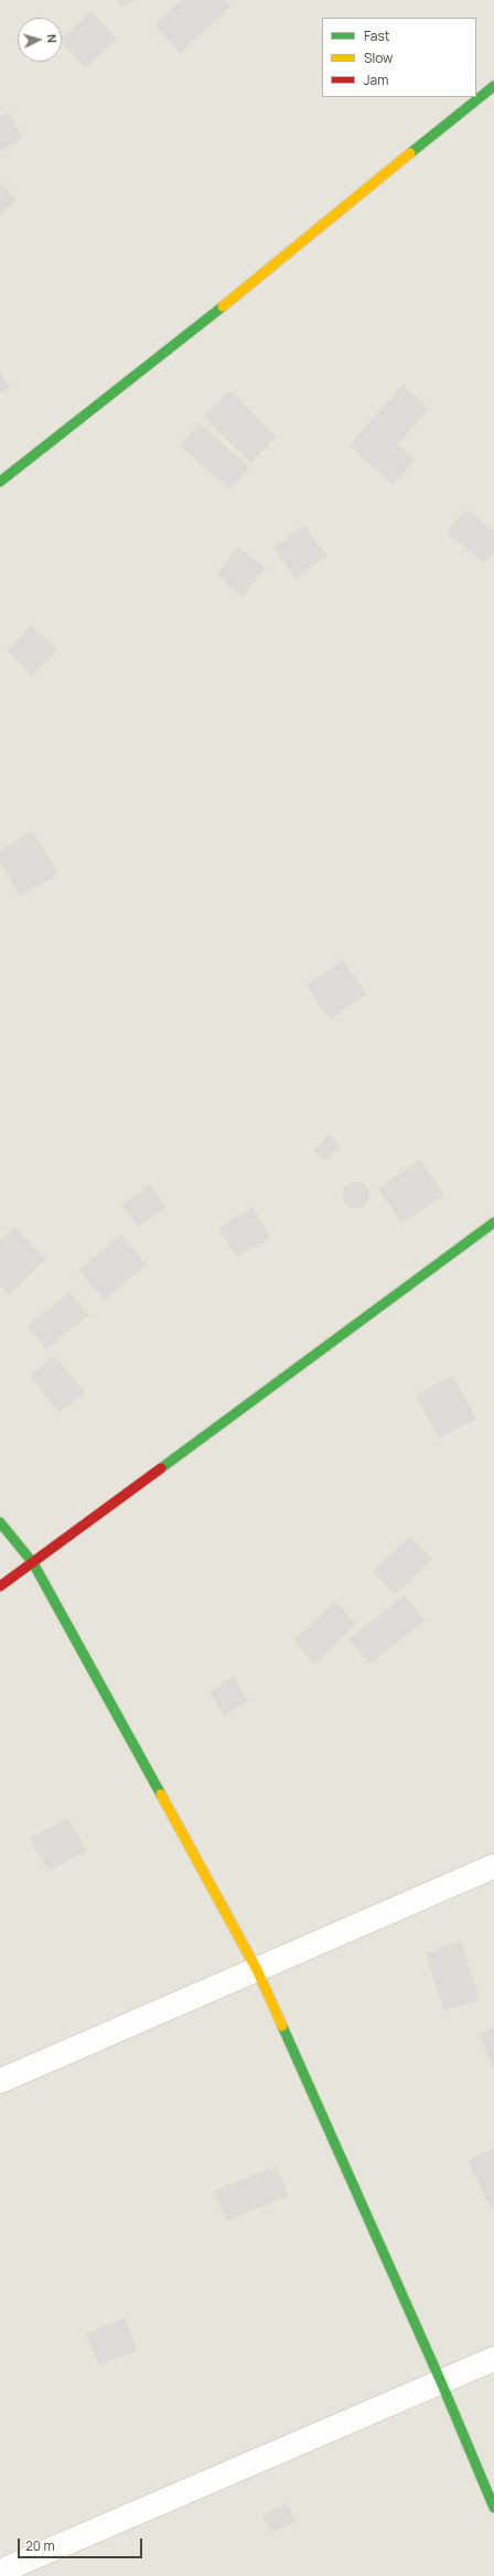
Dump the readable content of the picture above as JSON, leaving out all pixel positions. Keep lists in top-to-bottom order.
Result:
{
  "legend": ["Fast", "Slow", "Jam"],
  "scale_bar": "20 m",
  "north": "right"
}
